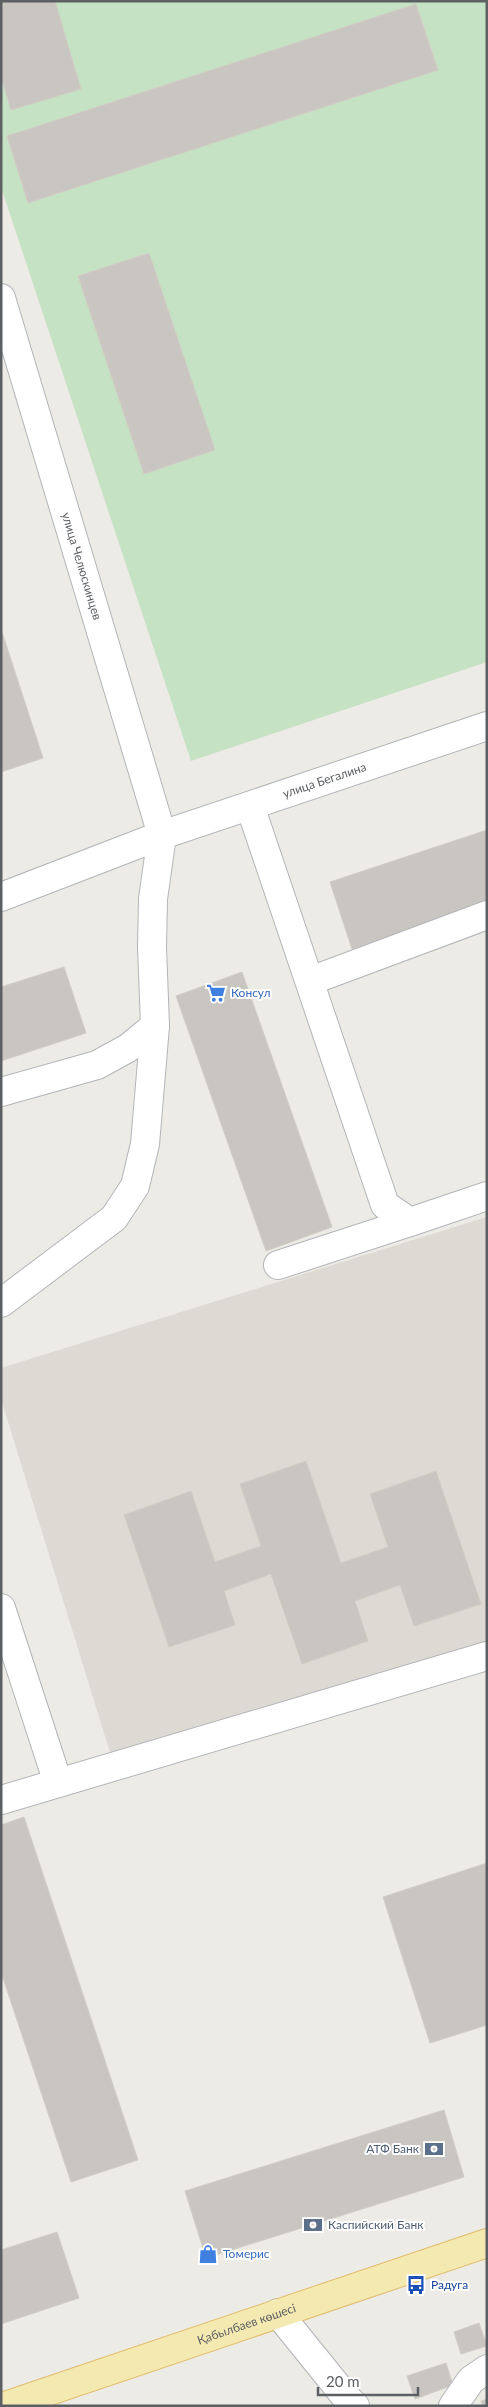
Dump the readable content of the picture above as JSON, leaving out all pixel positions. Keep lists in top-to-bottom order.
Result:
{
  "streets": {
    "main road": ["Қабылбаев көшесі"],
    "street": ["улица Челюскинцев", "улица Бегалина"]
  },
  "crossings": [
    ["улица Челюскинцев", "улица Бегалина"]
  ],
  "places": {
    "supermarket": ["Консул"],
    "bank": ["АТФ Банк", "Каспийский Банк"],
    "shop": ["Томерис"],
    "bus stop": ["Радуга"]
  },
  "scale_bar": "20 m"
}
